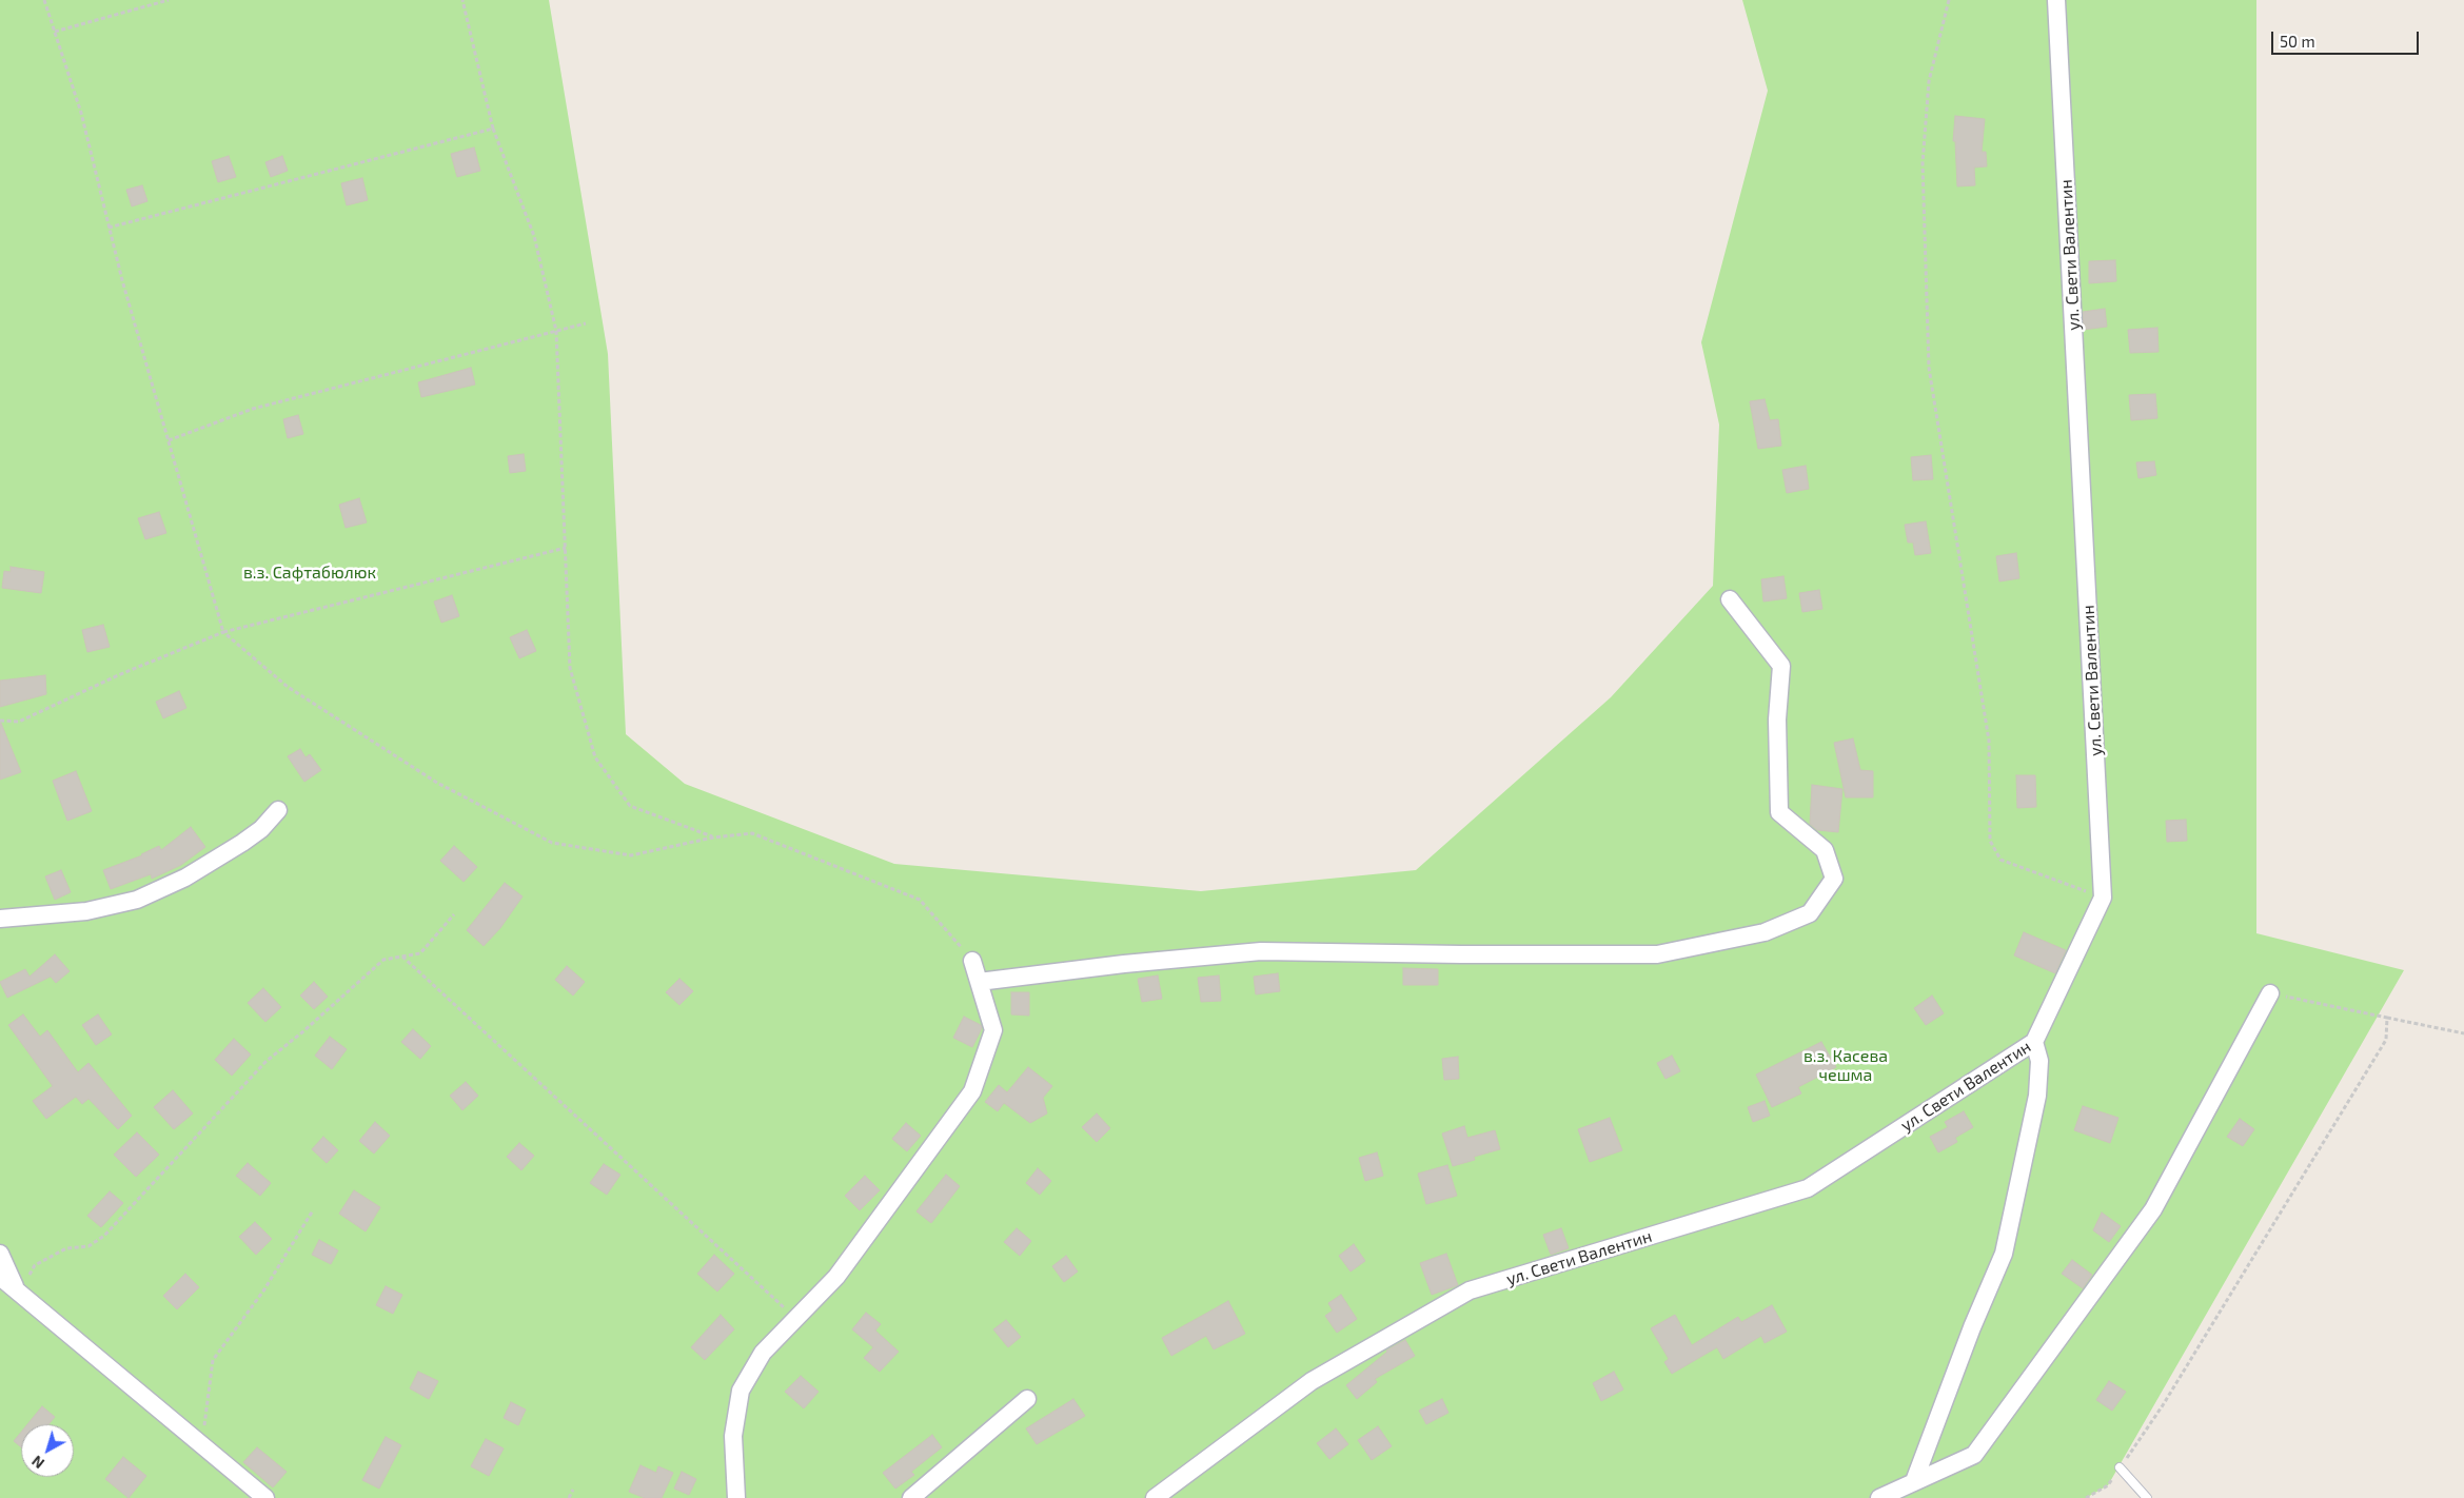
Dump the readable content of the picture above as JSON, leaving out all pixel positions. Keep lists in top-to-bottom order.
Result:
{
  "streets": {
    "street": ["ул. Свети Валентин"]
  },
  "parks": ["в.з. Сафтабюлюк", "в.з. Касева чешма"],
  "scale_bar": "50 m",
  "north": "bottom left"
}
